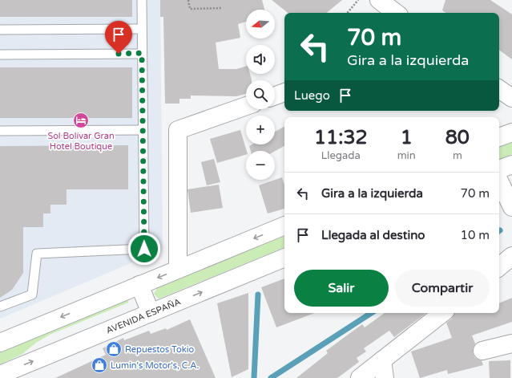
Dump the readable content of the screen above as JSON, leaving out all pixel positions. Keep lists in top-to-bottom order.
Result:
{
  "streets": {
    "main road": ["AVENIDA ESPAÑA"]
  },
  "places": {
    "hotel": ["Sol Bolívar Gran Hotel Boutique"],
    "shop": ["Repuestos Tokio", "Lumin's Motor's, C.A."]
  },
  "north": "left",
  "page": {
    "map_buttons": ["+", "−"],
    "turn": ["70 m", "Gira a la izquierda"],
    "then": "Luego",
    "eta": [
      "11:32",
      "Llegada",
      "1",
      "min",
      "80",
      "m"
    ],
    "list": [
      {
        "name": "Gira a la izquierda",
        "value": "70 m"
      },
      {
        "name": "Llegada al destino",
        "value": "10 m"
      }
    ],
    "buttons": ["Salir", "Compartir"]
  }
}
